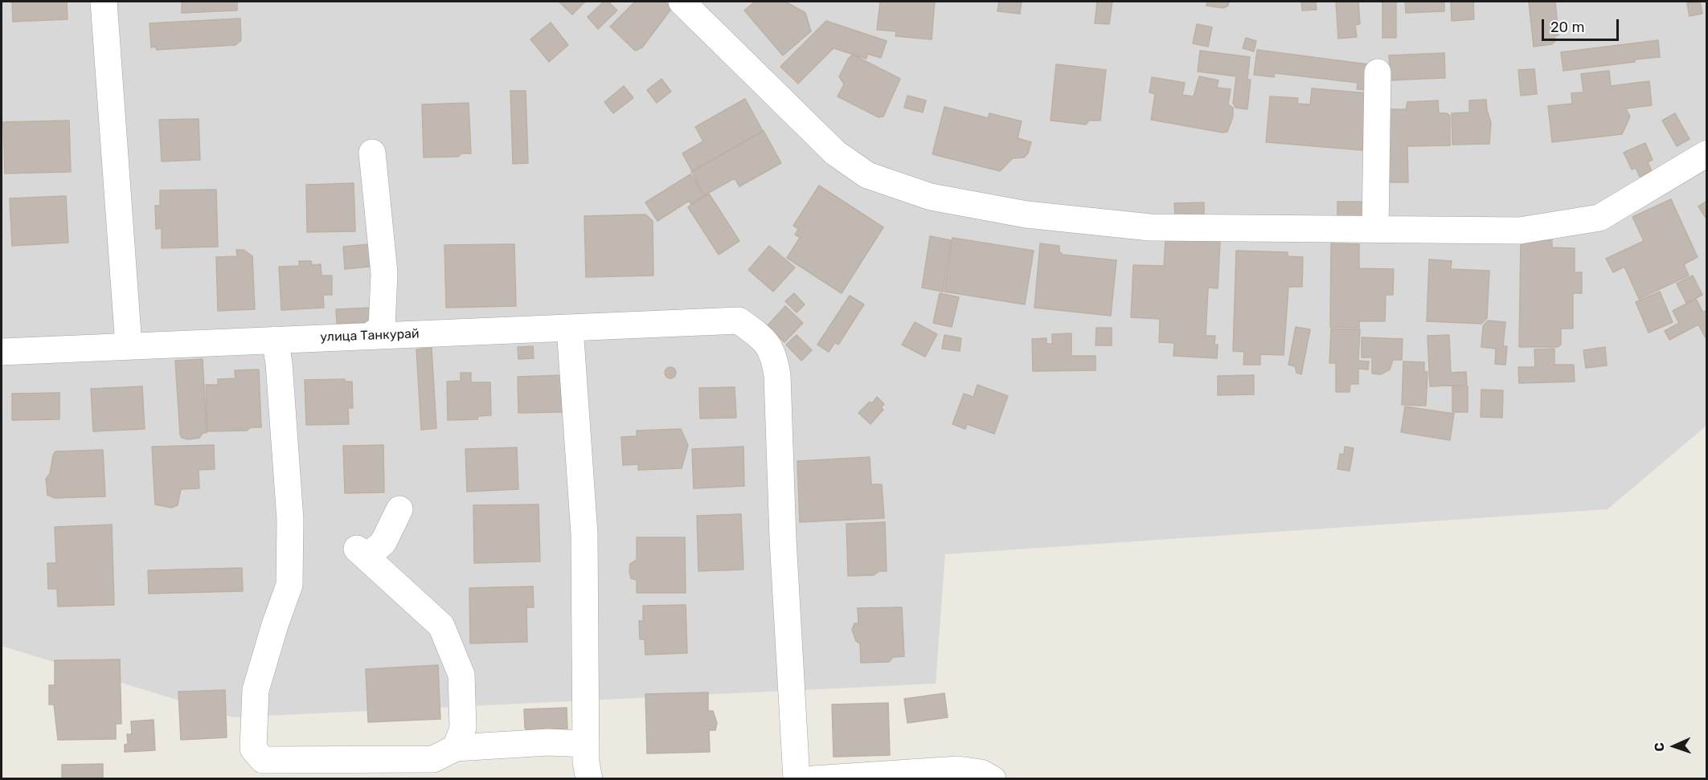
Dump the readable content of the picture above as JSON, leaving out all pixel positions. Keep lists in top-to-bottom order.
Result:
{
  "streets": {
    "street": ["улица Танкурай"]
  },
  "scale_bar": "20 m",
  "north": "left"
}
